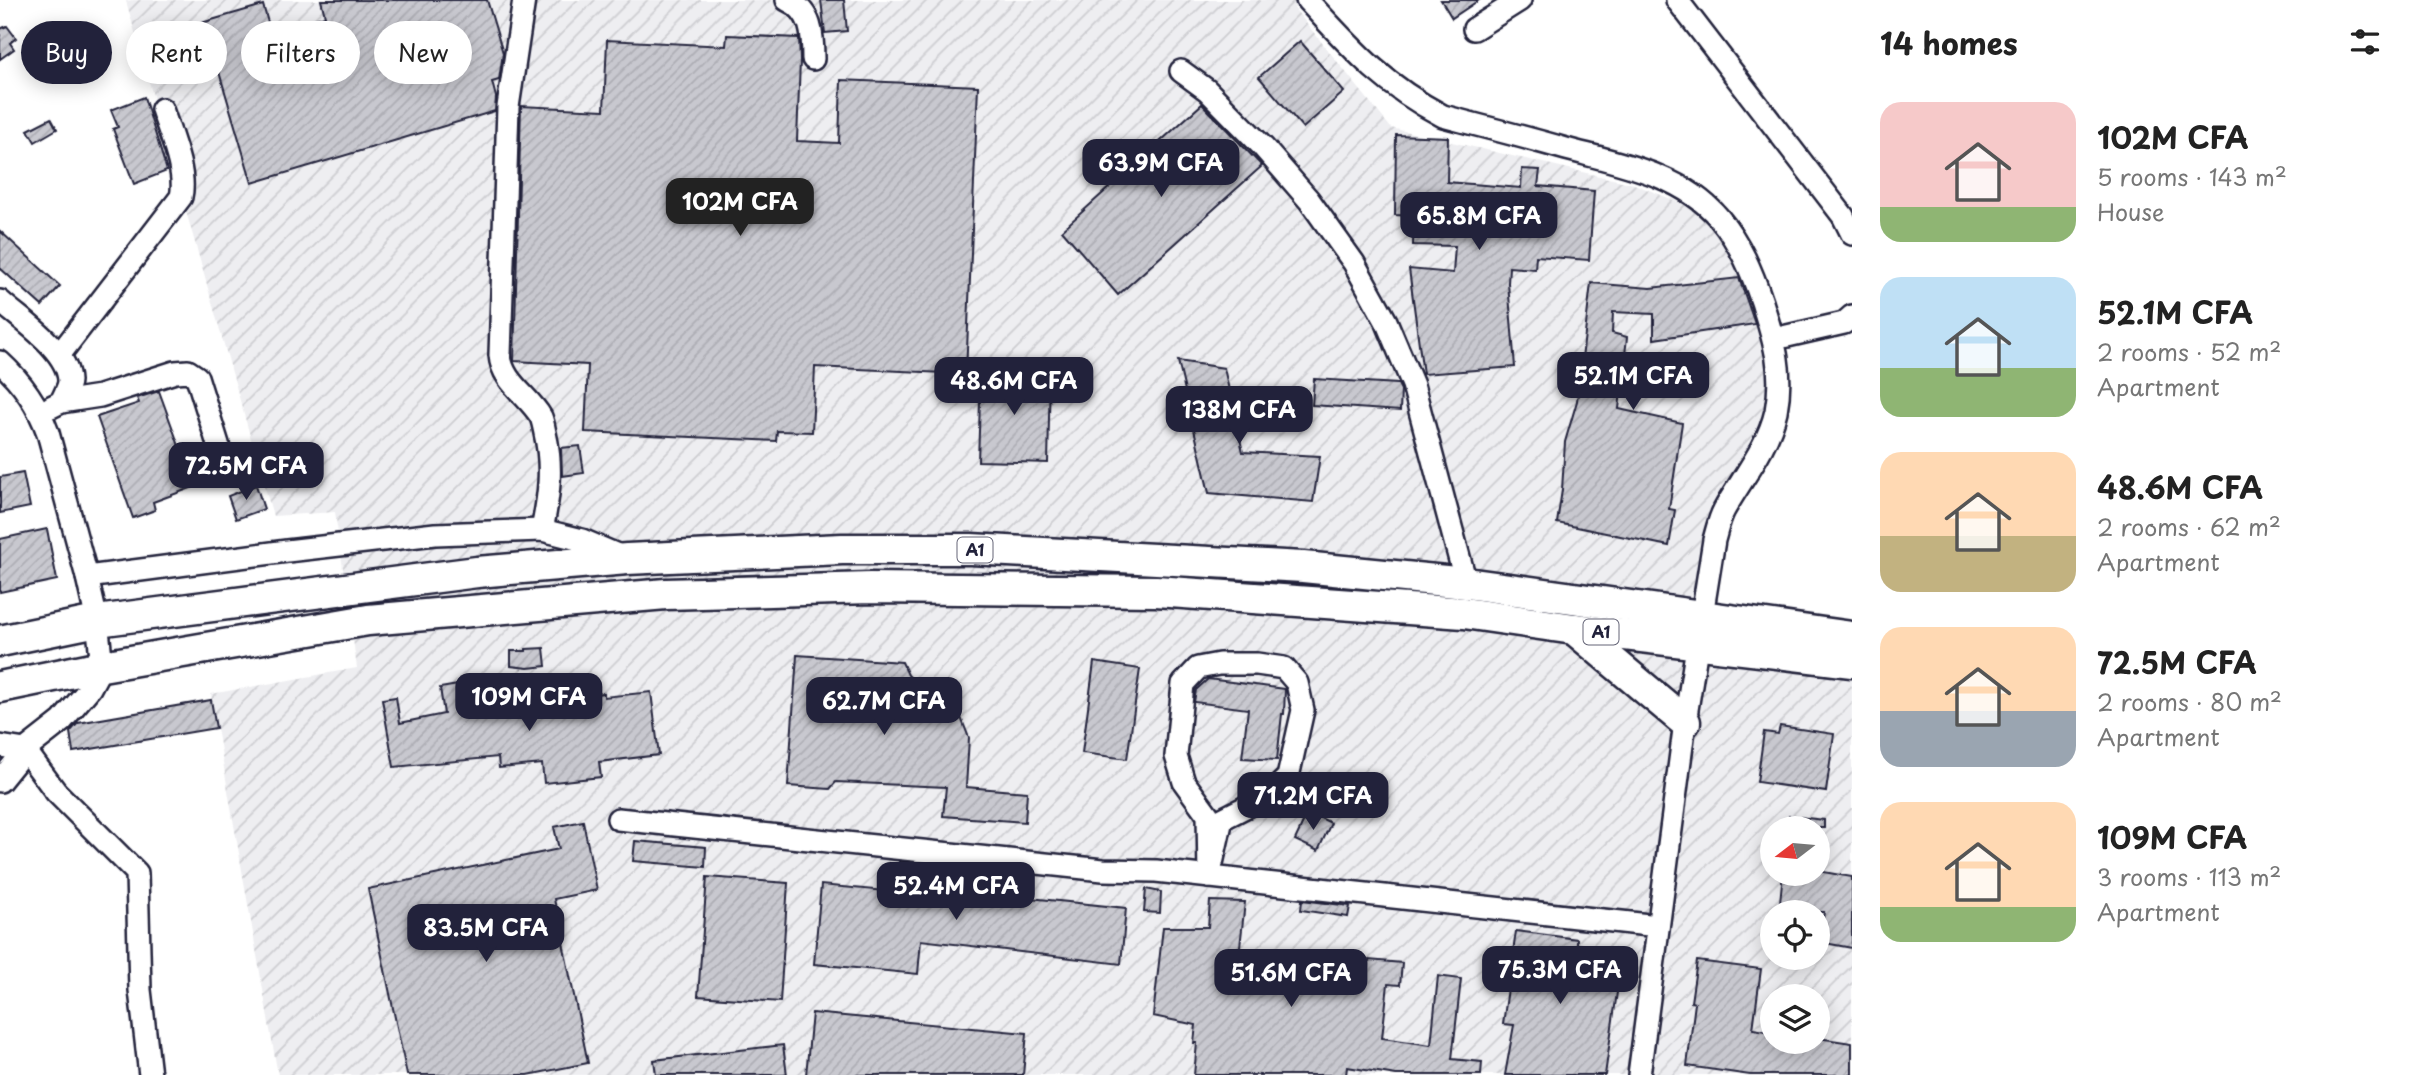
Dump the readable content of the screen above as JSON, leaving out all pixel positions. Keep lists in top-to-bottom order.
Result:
{
  "streets": {
    "highway": ["A1"]
  },
  "north": "left",
  "page": {
    "heading": "14 homes",
    "chip": [
      "Buy",
      "Rent",
      "Filters",
      "New"
    ],
    "list": [
      {
        "name": "102M CFA",
        "note": "5 rooms · 143 m² · House"
      },
      {
        "name": "52.1M CFA",
        "note": "2 rooms · 52 m² · Apartment"
      },
      {
        "name": "48.6M CFA",
        "note": "2 rooms · 62 m² · Apartment"
      },
      {
        "name": "72.5M CFA",
        "note": "2 rooms · 80 m² · Apartment"
      },
      {
        "name": "109M CFA",
        "note": "3 rooms · 113 m² · Apartment"
      }
    ],
    "price": [
      "63.9M CFA",
      "102M CFA",
      "65.8M CFA",
      "52.1M CFA",
      "48.6M CFA",
      "138M CFA",
      "72.5M CFA",
      "109M CFA",
      "62.7M CFA",
      "71.2M CFA",
      "52.4M CFA",
      "83.5M CFA",
      "75.3M CFA",
      "51.6M CFA"
    ]
  }
}
